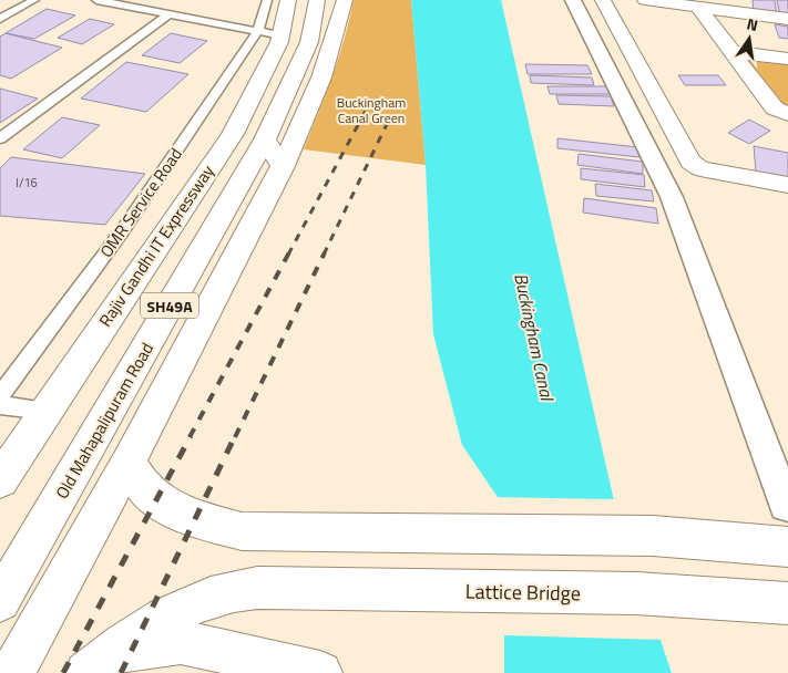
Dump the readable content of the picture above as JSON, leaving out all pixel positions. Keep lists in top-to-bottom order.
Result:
{
  "streets": {
    "main road": [
      "Rajiv Gandhi IT Expressway",
      "SH49A",
      "Old Mahapalipuram Road",
      "Lattice Bridge"
    ],
    "lane": ["OMR Service Road"]
  },
  "crossings": [
    ["OMR Service Road", "Rajiv Gandhi IT Expressway"]
  ],
  "water": ["Buckingham Canal"],
  "parks": ["Buckingham Canal Green"],
  "house_numbers": ["I/16"],
  "north": "top"
}
